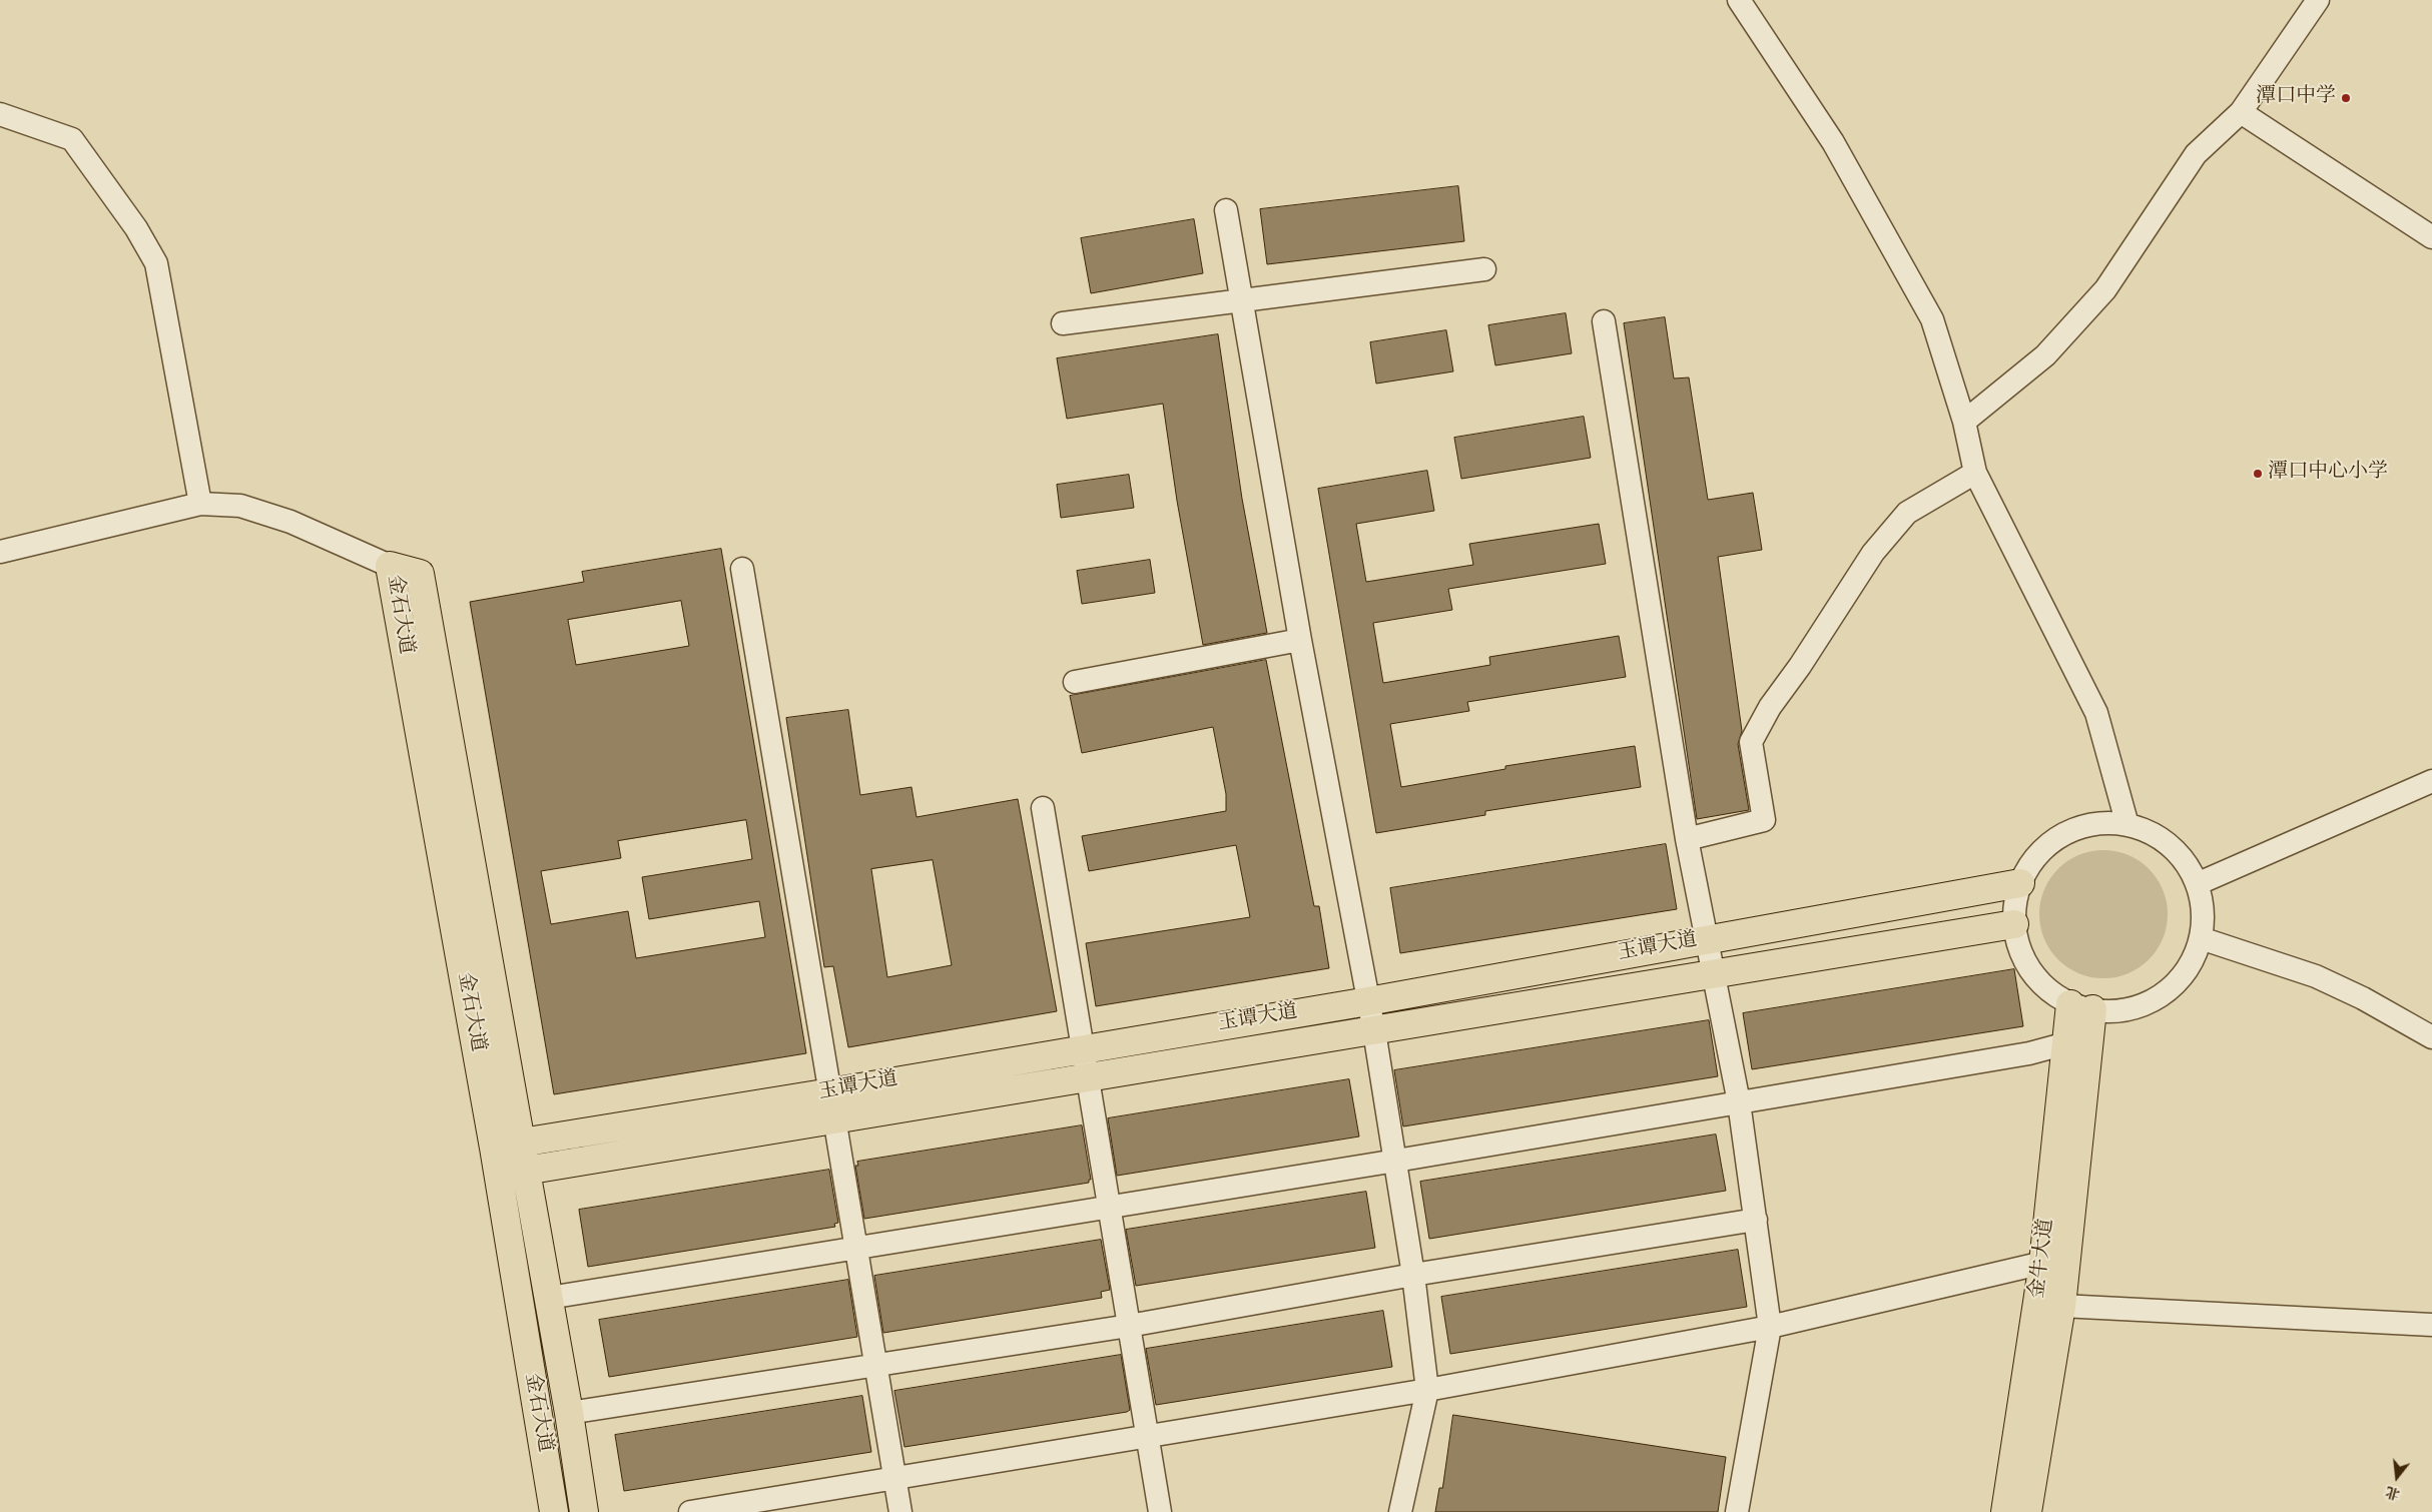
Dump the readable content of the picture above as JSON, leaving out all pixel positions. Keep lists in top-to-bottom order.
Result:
{
  "streets": {
    "main road": ["金石大道", "玉谭大道", "金牛大道"]
  },
  "crossings": [
    ["金石大道", "玉谭大道"]
  ],
  "places": ["潭口中学", "潭口中心小学"],
  "north": "bottom"
}
